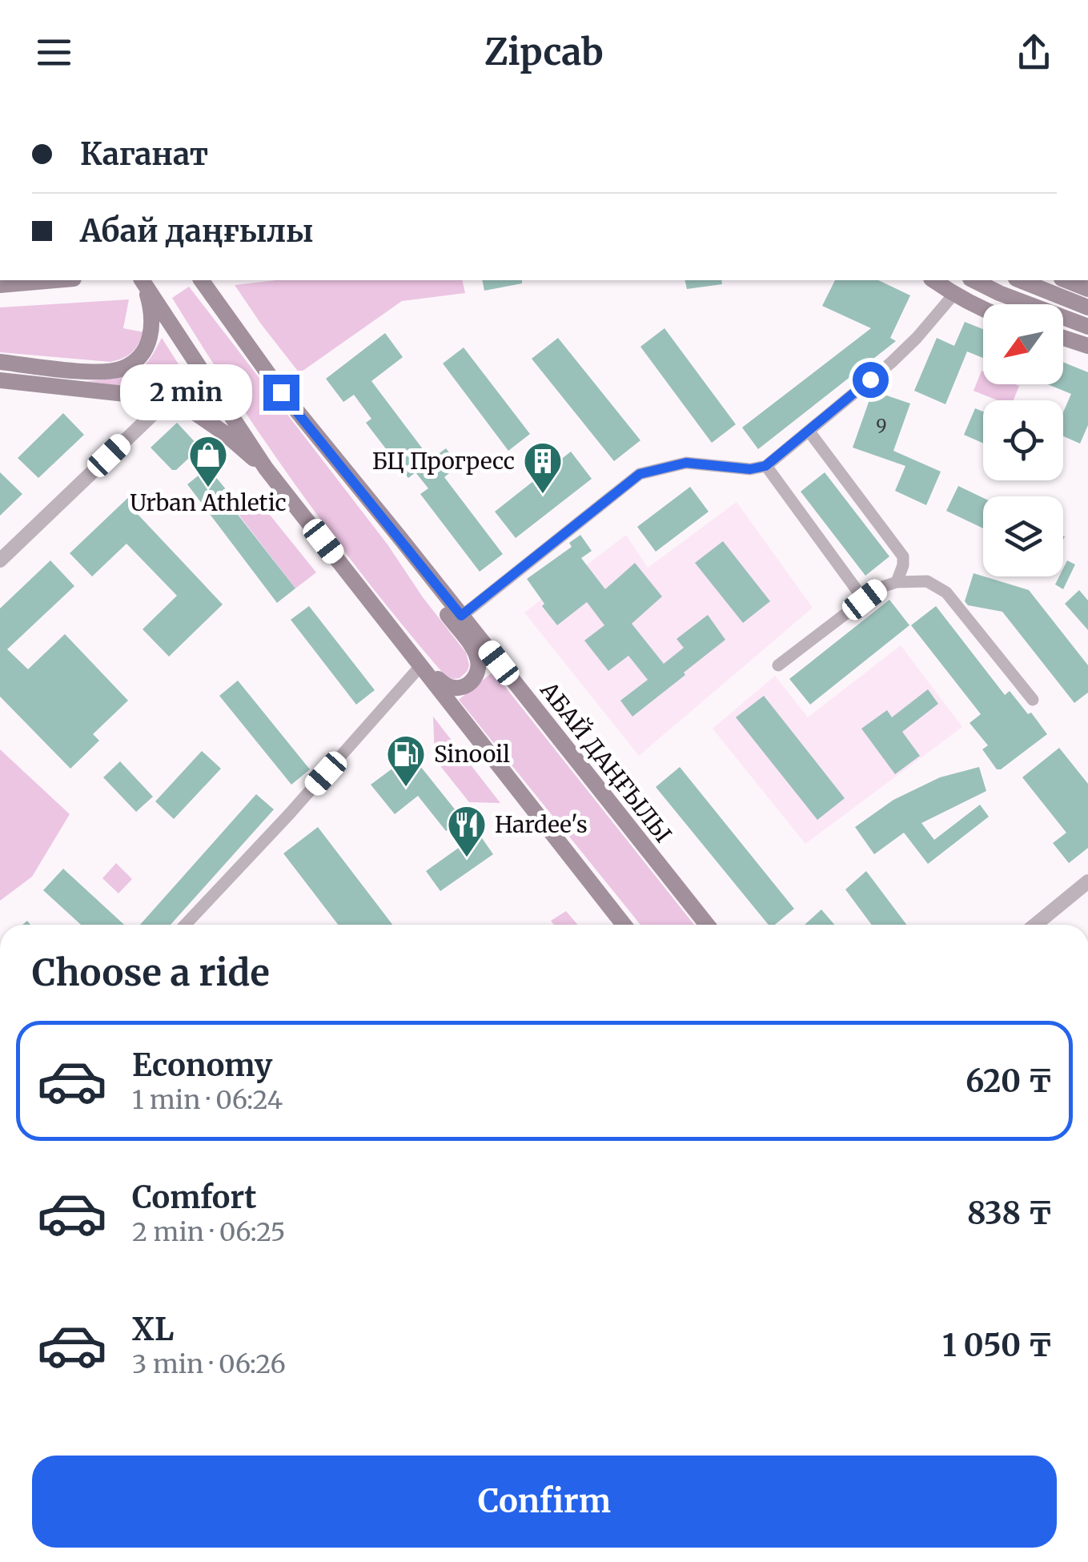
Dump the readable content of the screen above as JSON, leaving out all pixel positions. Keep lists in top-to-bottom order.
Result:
{
  "streets": {
    "main road": ["АБАЙ ДАҢҒЫЛЫ"]
  },
  "places": {
    "shop": ["Urban Athletic"],
    "building": ["БЦ Прогресс"],
    "fuel station": ["Sinooil"],
    "restaurant": ["Hardee's"]
  },
  "house_numbers": ["9"],
  "north": "bottom left",
  "page": {
    "header": "Zipcab",
    "banner": ["Каганат", "Абай даңғылы"],
    "bubble": "2 min",
    "heading": "Choose a ride",
    "list": [
      {
        "name": "Economy",
        "note": "1 min · 06:24",
        "value": "620 ₸"
      },
      {
        "name": "Comfort",
        "note": "2 min · 06:25",
        "value": "838 ₸"
      },
      {
        "name": "XL",
        "note": "3 min · 06:26",
        "value": "1 050 ₸"
      }
    ],
    "buttons": "Confirm"
  }
}
